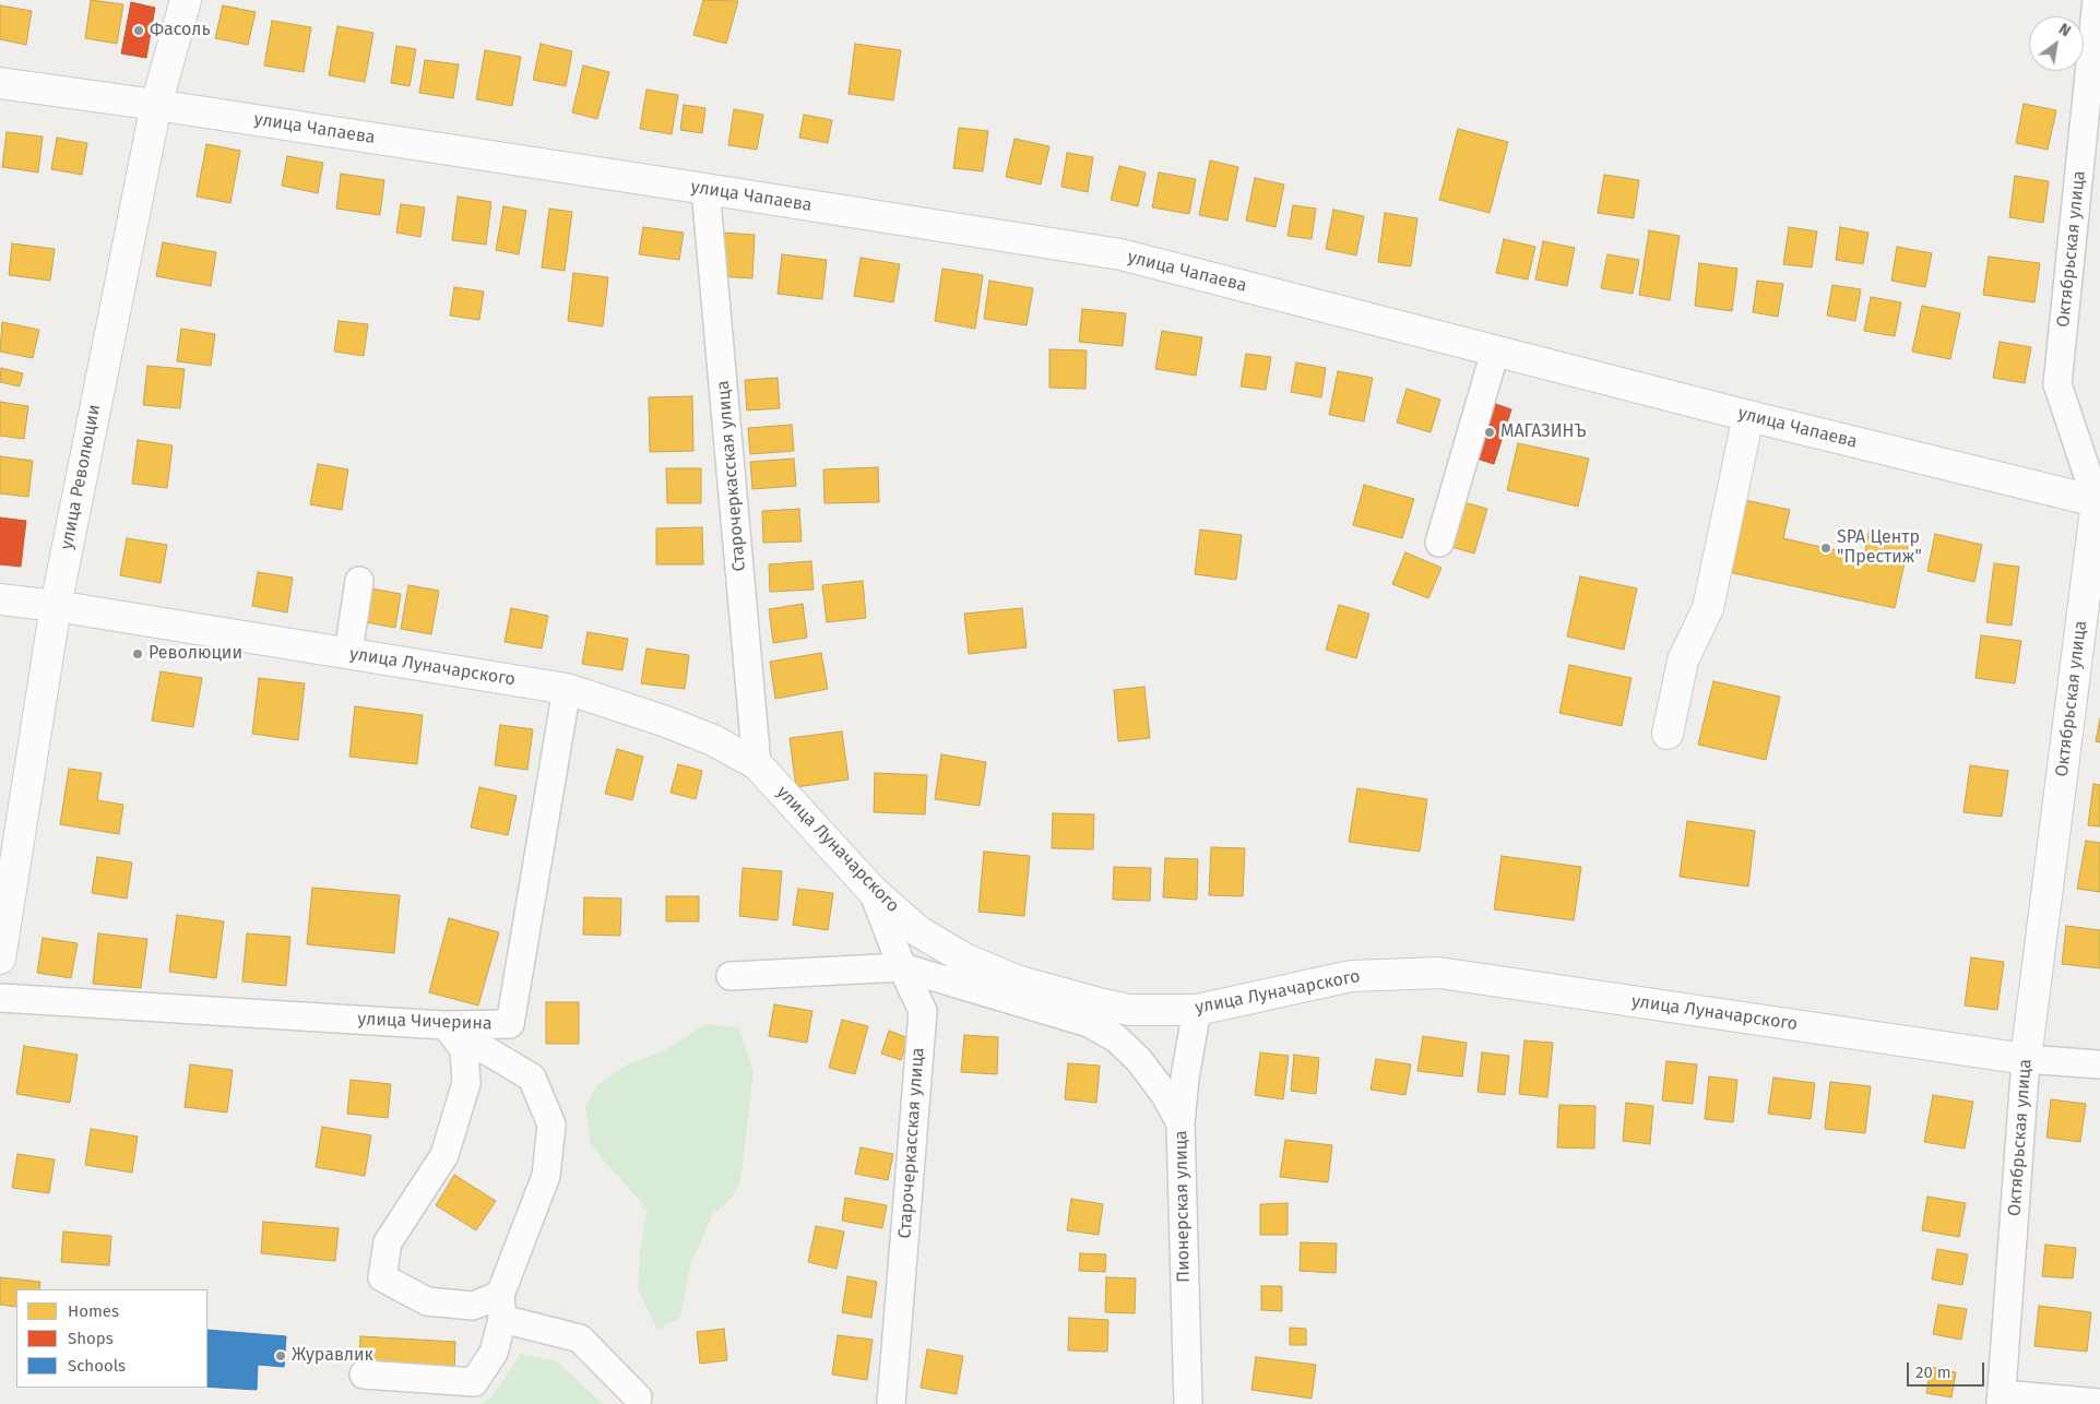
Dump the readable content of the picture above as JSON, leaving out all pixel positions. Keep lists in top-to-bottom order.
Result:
{
  "streets": {
    "main road": [
      "улица Чапаева",
      "Октябрьская улица",
      "улица Революции",
      "улица Луначарского"
    ],
    "street": ["Старочеркасская улица", "улица Чичерина", "Пионерская улица"]
  },
  "crossings": [
    ["улица Чапаева", "Октябрьская улица"],
    ["улица Чапаева", "Старочеркасская улица"],
    ["улица Чапаева", "улица Революции"],
    ["Октябрьская улица", "улица Луначарского"],
    ["Старочеркасская улица", "улица Луначарского"],
    ["улица Революции", "улица Луначарского"],
    ["улица Луначарского", "улица Чичерина"],
    ["улица Луначарского", "Пионерская улица"]
  ],
  "places": [
    "Фасоль",
    "МАГАЗИНЪ",
    "SPA Центр \"Престиж\"",
    "Революции",
    "Журавлик"
  ],
  "legend": ["Homes", "Shops", "Schools"],
  "scale_bar": "20 m",
  "north": "top right"
}
